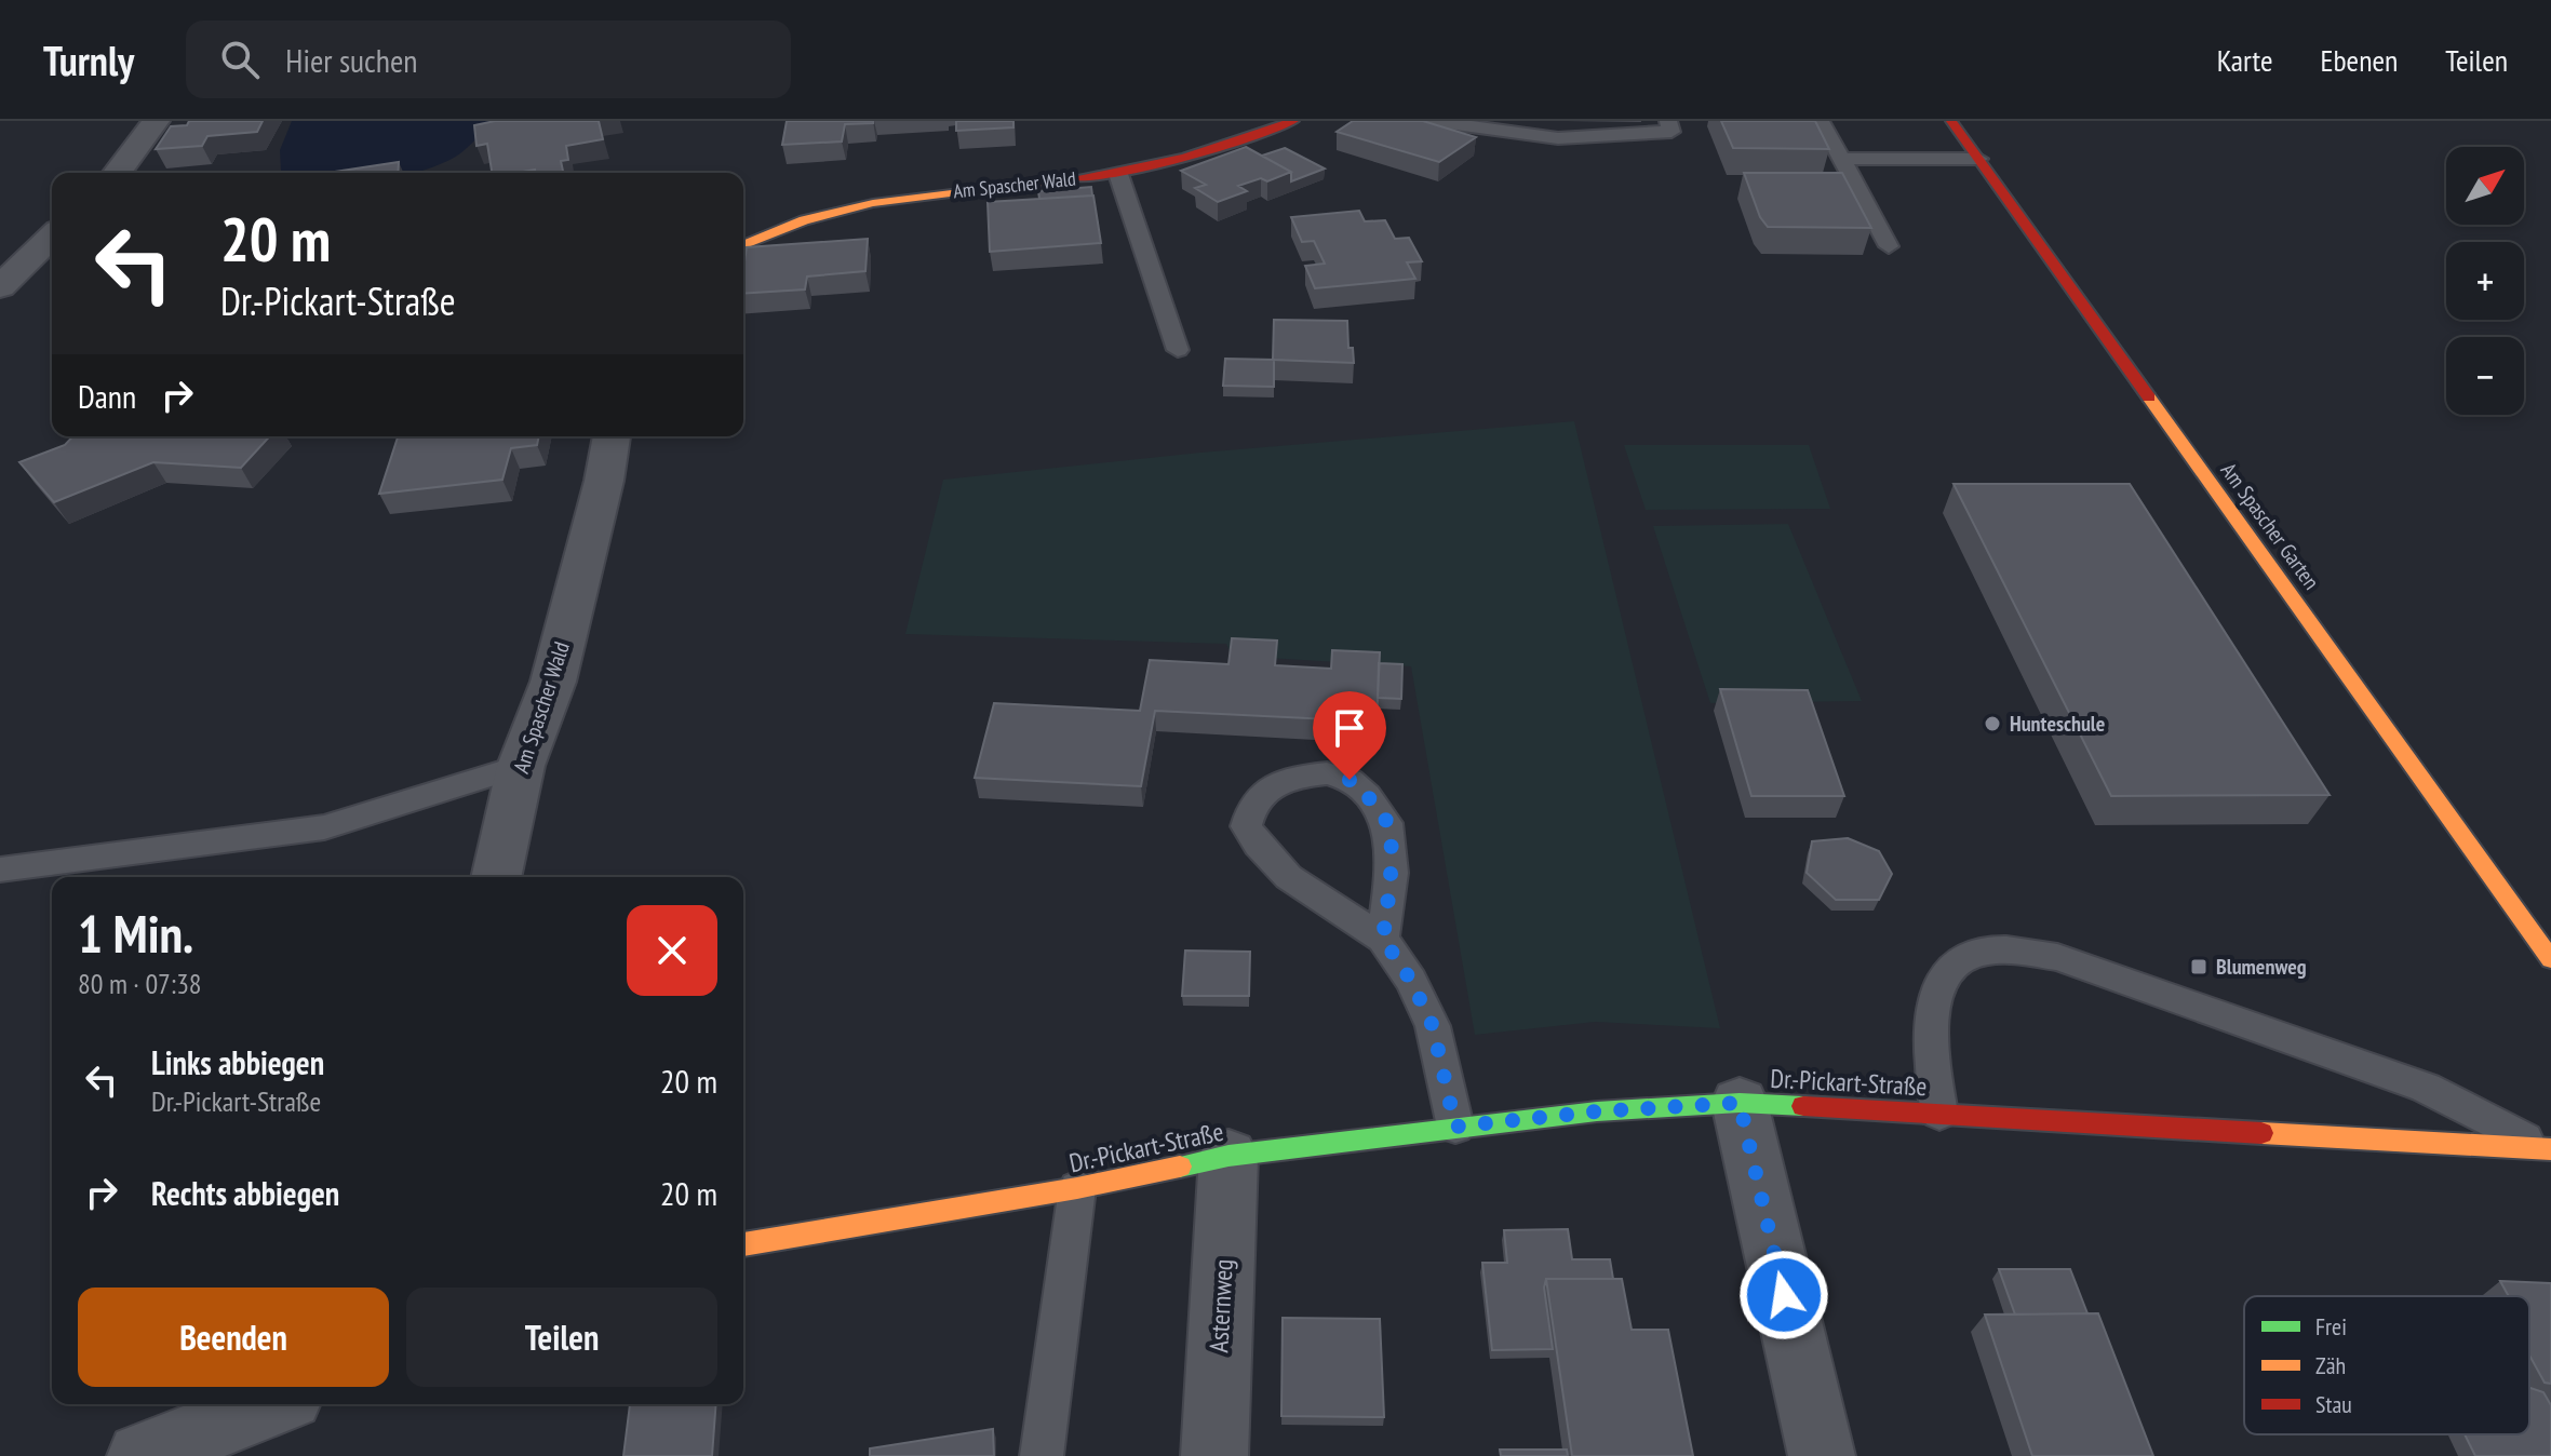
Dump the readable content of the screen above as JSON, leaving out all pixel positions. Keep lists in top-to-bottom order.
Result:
{
  "streets": {
    "street": [
      "Am Spascher Wald",
      "Am Spascher Garten",
      "Dr.-Pickart-Straße",
      "Asternweg"
    ]
  },
  "crossings": [
    ["Dr.-Pickart-Straße", "Asternweg"]
  ],
  "places": {
    "other": ["Hunteschule"],
    "transit": ["Blumenweg"]
  },
  "legend": ["Frei", "Zäh", "Stau"],
  "north": "top right",
  "page": {
    "header": "Turnly",
    "search": "Hier suchen",
    "nav": ["Karte", "Ebenen", "Teilen"],
    "map_buttons": ["+", "−"],
    "turn": ["20 m", "Dr.-Pickart-Straße"],
    "then": "Dann",
    "heading": ["1 Min.", "80 m · 07:38"],
    "list": [
      {
        "name": "Links abbiegen",
        "note": "Dr.-Pickart-Straße",
        "value": "20 m"
      },
      {
        "name": "Rechts abbiegen",
        "value": "20 m"
      }
    ],
    "buttons": ["Beenden", "Teilen"]
  }
}
